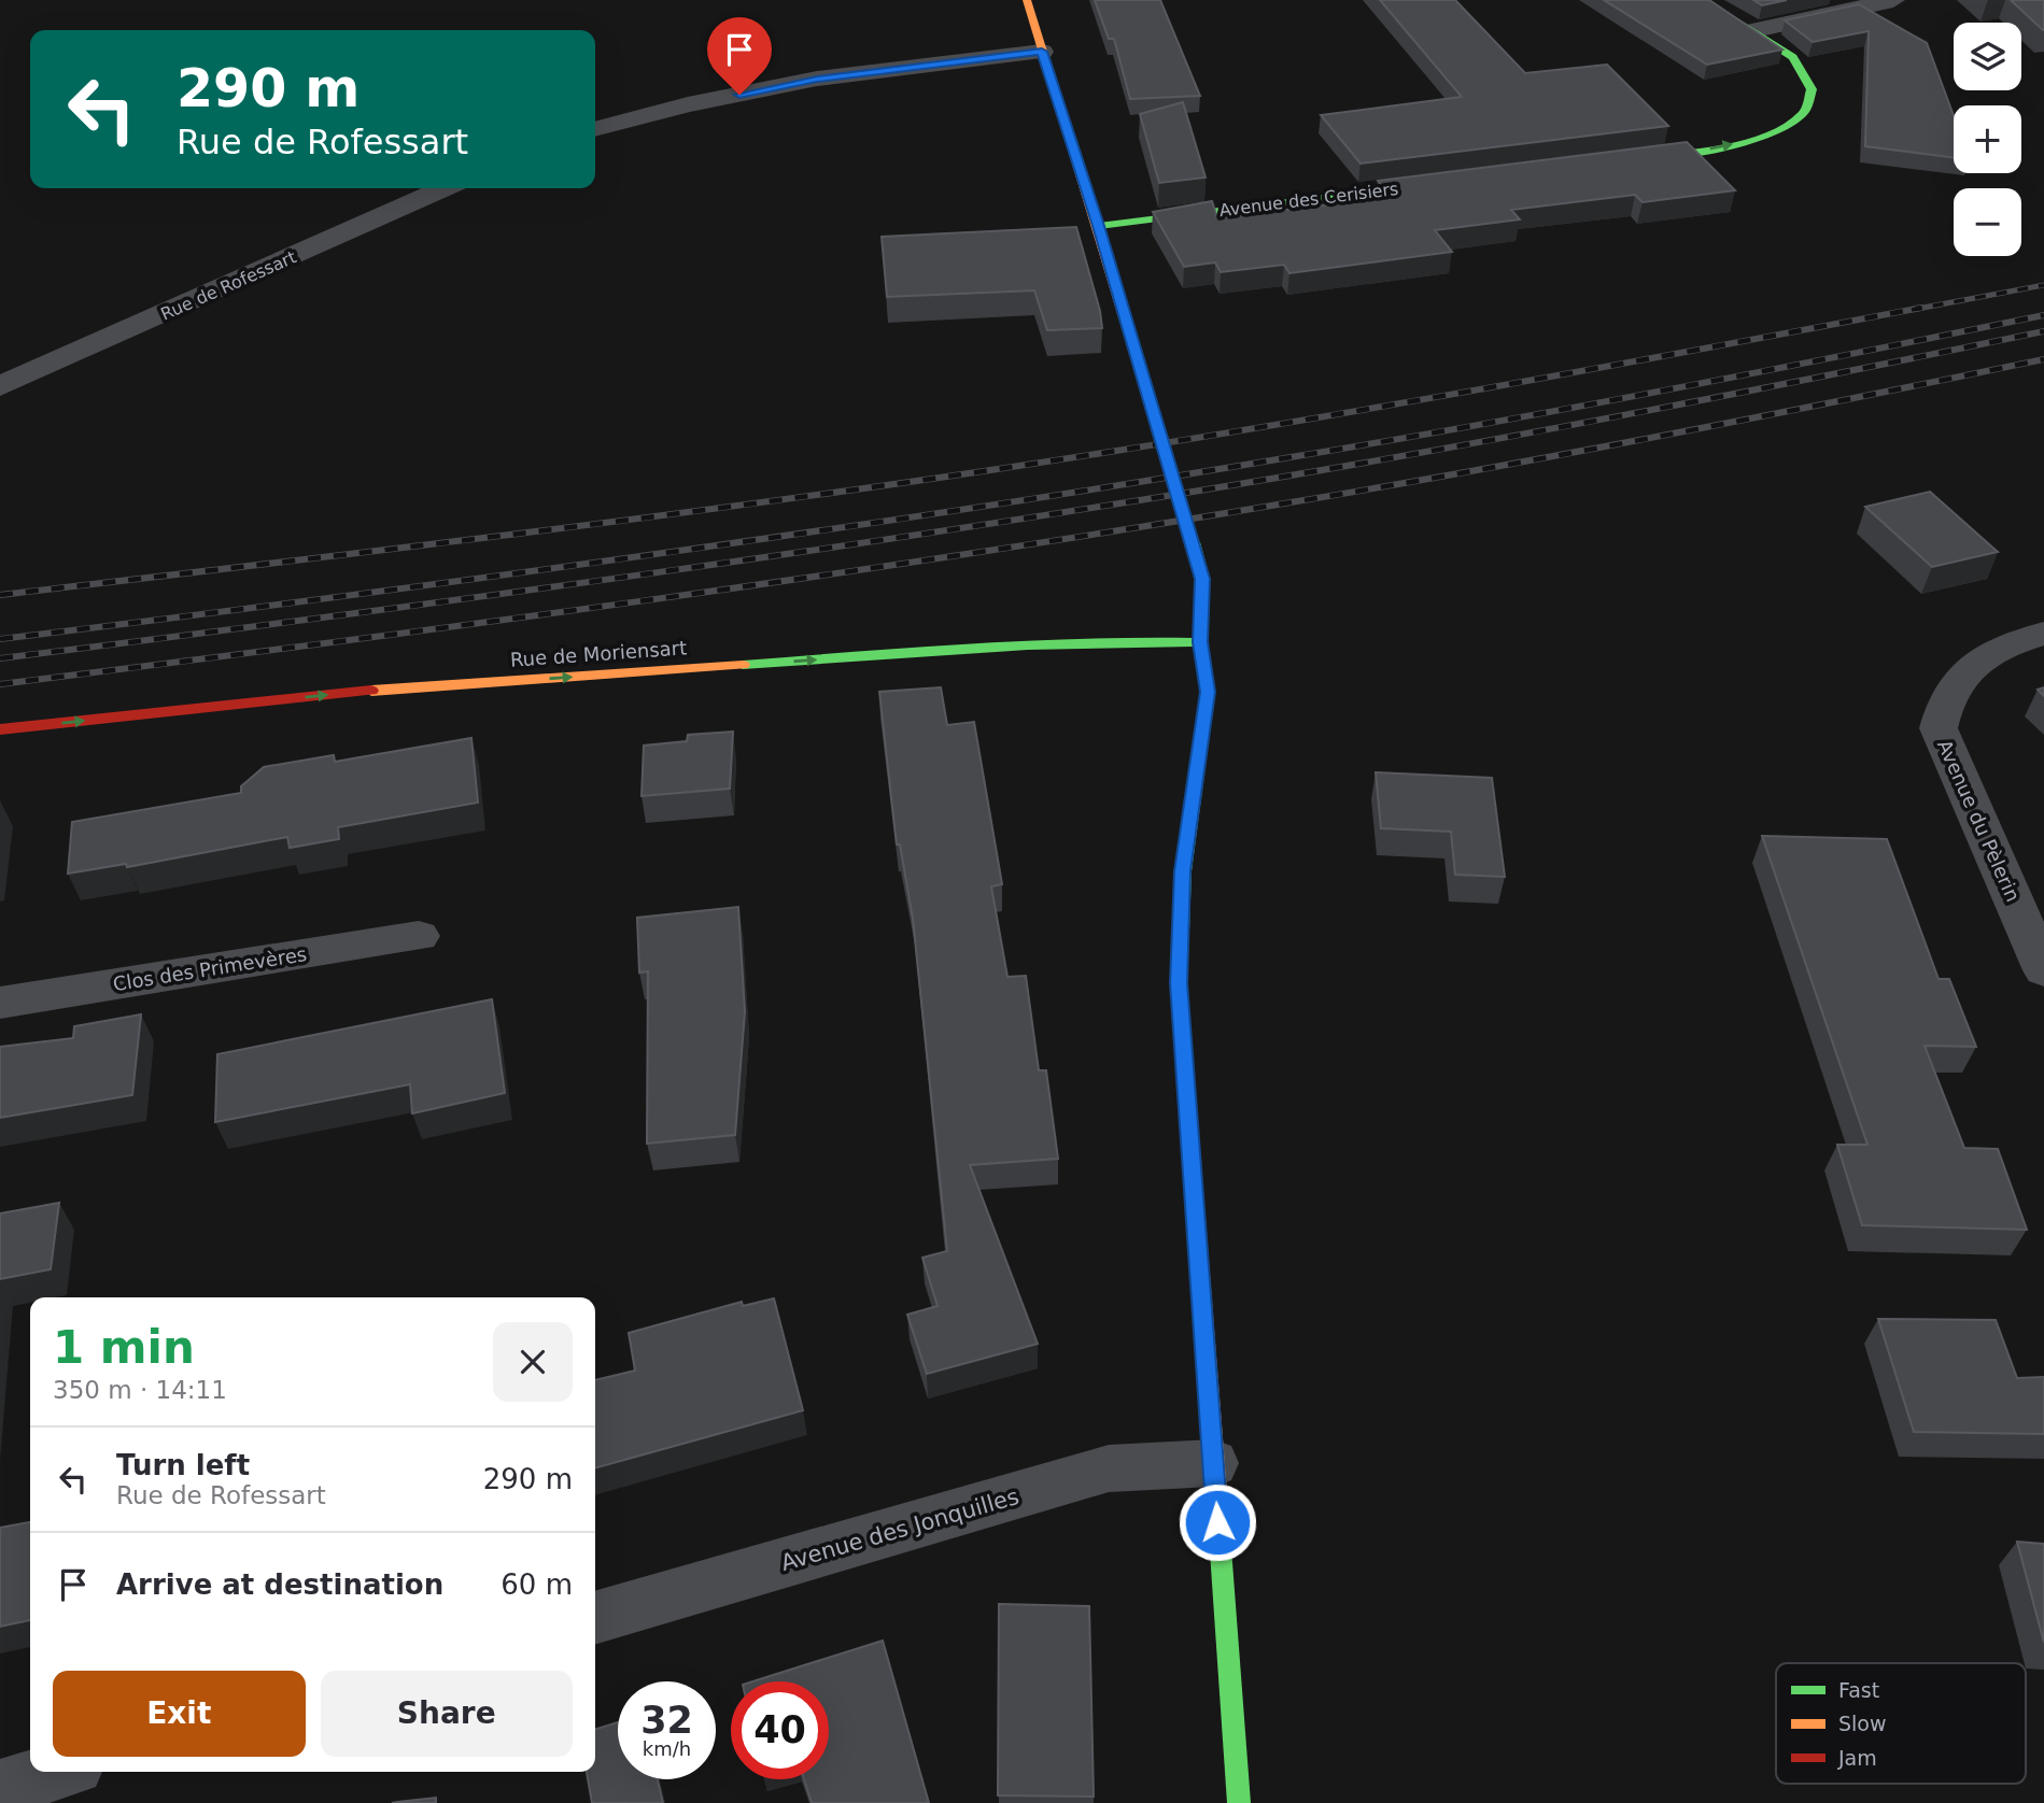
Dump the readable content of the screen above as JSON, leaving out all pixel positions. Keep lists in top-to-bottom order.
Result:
{
  "streets": {
    "street": [
      "Avenue des Cerisiers",
      "Rue de Rofessart",
      "Rue de Moriensart",
      "Avenue du Pèlerin",
      "Clos des Primevères",
      "Avenue des Jonquilles"
    ]
  },
  "one_way": ["Rue de Moriensart"],
  "legend": ["Fast", "Slow", "Jam"],
  "page": {
    "map_buttons": ["+", "−"],
    "turn": ["290 m", "Rue de Rofessart"],
    "heading": ["1 min", "350 m · 14:11"],
    "list": [
      {
        "name": "Turn left",
        "note": "Rue de Rofessart",
        "value": "290 m"
      },
      {
        "name": "Arrive at destination",
        "value": "60 m"
      }
    ],
    "buttons": ["Exit", "Share"],
    "speed": "32 km/h",
    "limit": "40"
  }
}
